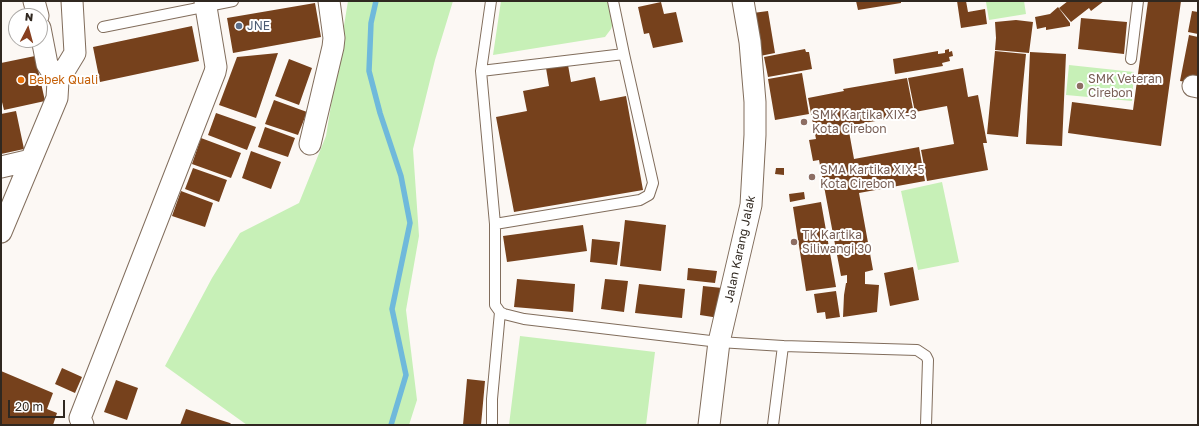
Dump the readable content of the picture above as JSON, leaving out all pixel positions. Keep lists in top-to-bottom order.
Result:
{
  "streets": {
    "street": ["Jalan Karang Jalak"]
  },
  "places": [
    "JNE",
    "Bebek Quali",
    "SMK Veteran Cirebon",
    "SMK Kartika XIX-3 Kota Cirebon",
    "SMA Kartika XIX-5 Kota Cirebon",
    "TK Kartika Siliwangi 30"
  ],
  "scale_bar": "20 m",
  "north": "top"
}
